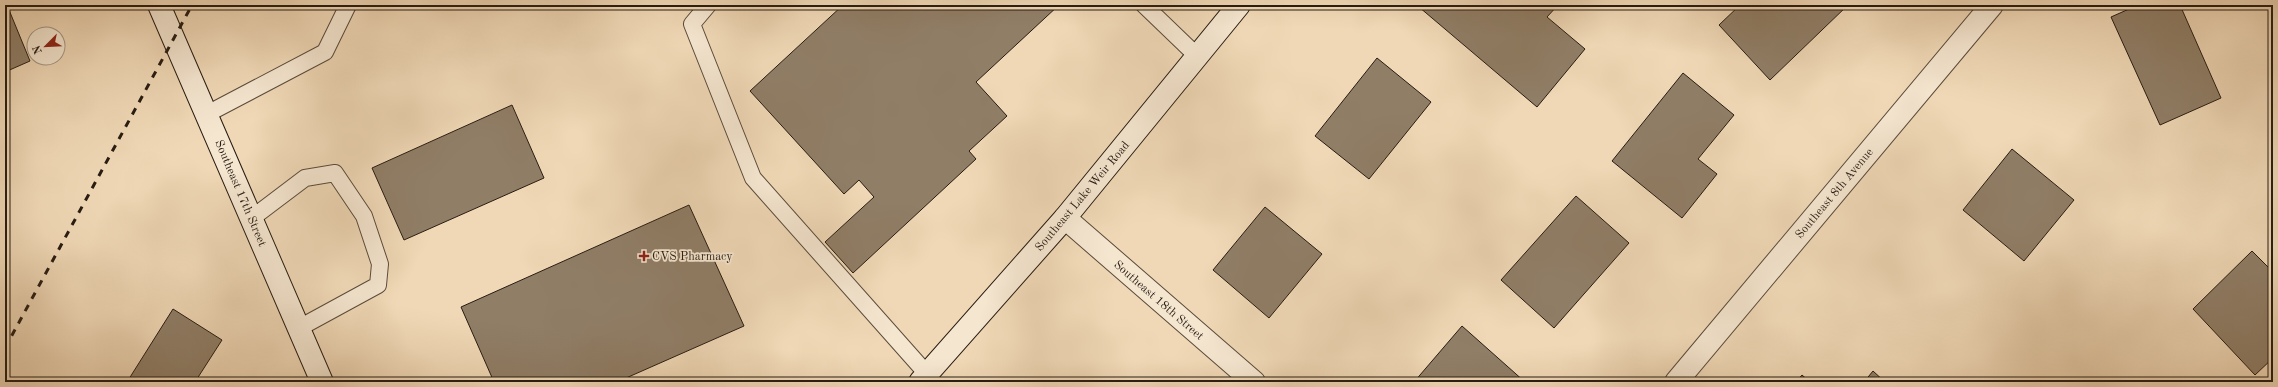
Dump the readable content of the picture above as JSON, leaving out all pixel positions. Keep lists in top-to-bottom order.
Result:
{
  "streets": {
    "main road": [
      "Southeast 17th Street",
      "Southeast 8th Avenue",
      "Southeast Lake Weir Road",
      "Southeast 18th Street"
    ]
  },
  "crossings": [
    ["Southeast Lake Weir Road", "Southeast 18th Street"]
  ],
  "places": {
    "health": ["CVS Pharmacy"]
  },
  "north": "bottom left"
}
